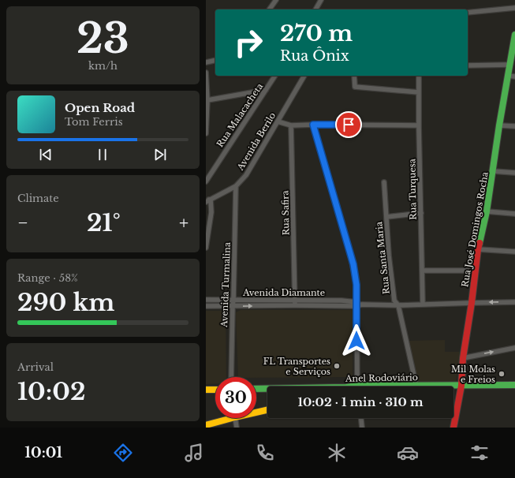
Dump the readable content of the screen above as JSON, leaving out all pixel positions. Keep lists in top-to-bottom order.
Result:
{
  "streets": {
    "street": [
      "Rua Malacacheta",
      "Avenida Berilo",
      "Rua Turquesa",
      "Rua Safira",
      "Rua José Domingos Rocha",
      "Rua Santa Maria",
      "Avenida Turmalina",
      "Avenida Diamante",
      "Anel Rodoviário"
    ]
  },
  "crossings": [
    ["Avenida Berilo", "Avenida Turmalina"],
    ["Rua Turquesa", "Avenida Diamante"],
    ["Rua Safira", "Avenida Diamante"],
    ["Rua José Domingos Rocha", "Avenida Diamante"],
    ["Rua José Domingos Rocha", "Anel Rodoviário"],
    ["Rua Santa Maria", "Avenida Diamante"],
    ["Rua Santa Maria", "Anel Rodoviário"],
    ["Avenida Turmalina", "Avenida Diamante"]
  ],
  "places": ["FL Transportes e Serviços", "Mil Molas e Freios"],
  "page": {
    "tile": [
      ["23", "km/h"],
      "Climate",
      ["Range · 58%", "290 km"],
      ["Arrival", "10:02"]
    ],
    "turn": ["270 m", "Rua Ônix"],
    "song": ["Open Road", "Tom Ferris"],
    "heat": ["−", "21°", "+"],
    "limit": "30",
    "trip": "10:02 · 1 min · 310 m",
    "tabs": "10:01"
  }
}
